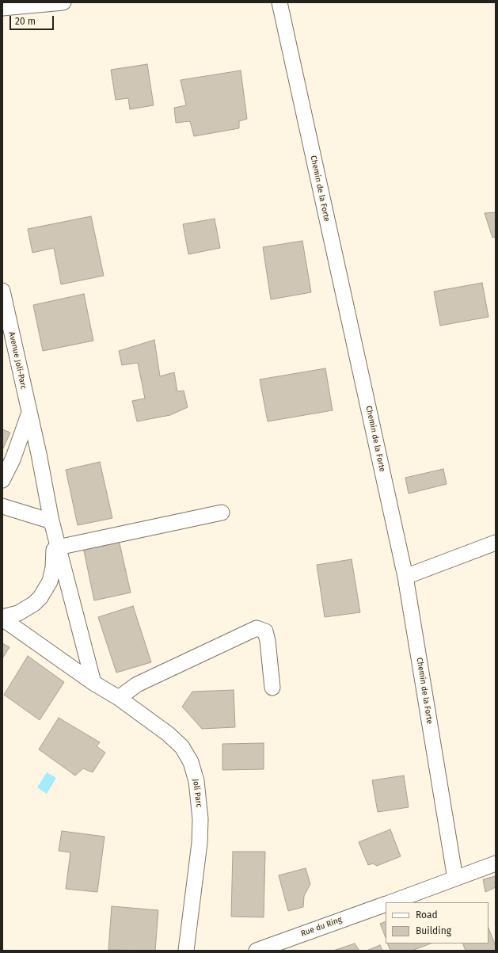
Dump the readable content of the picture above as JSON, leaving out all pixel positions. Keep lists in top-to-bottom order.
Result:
{
  "streets": {
    "street": [
      "Chemin de la Forte",
      "Avenue Joli-Parc",
      "Joli Parc",
      "Rue du Ring"
    ]
  },
  "crossings": [
    ["Chemin de la Forte", "Rue du Ring"]
  ],
  "legend": ["Road", "Building"],
  "scale_bar": "20 m"
}
